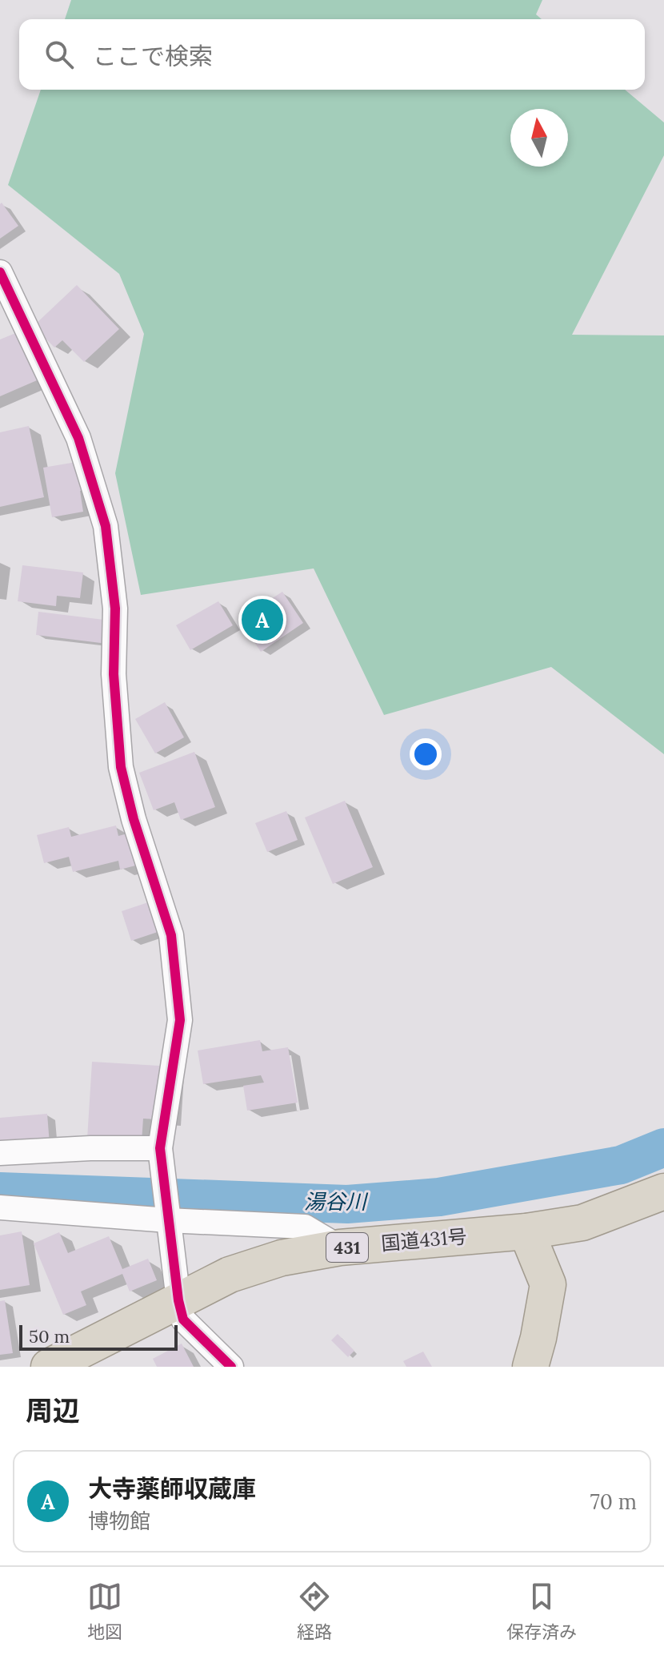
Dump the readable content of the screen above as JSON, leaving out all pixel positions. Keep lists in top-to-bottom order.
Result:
{
  "streets": {
    "highway": ["国道431号", "431"]
  },
  "water": ["湯谷川"],
  "scale_bar": "50 m",
  "north": "top",
  "page": {
    "search": "ここで検索",
    "pins": "A",
    "scale": "50 m",
    "heading": "周辺",
    "list": [
      {
        "mark": "A",
        "name": "大寺薬師収蔵庫",
        "note": "博物館",
        "value": "70 m"
      }
    ],
    "nav": ["地図", "経路", "保存済み"]
  }
}
